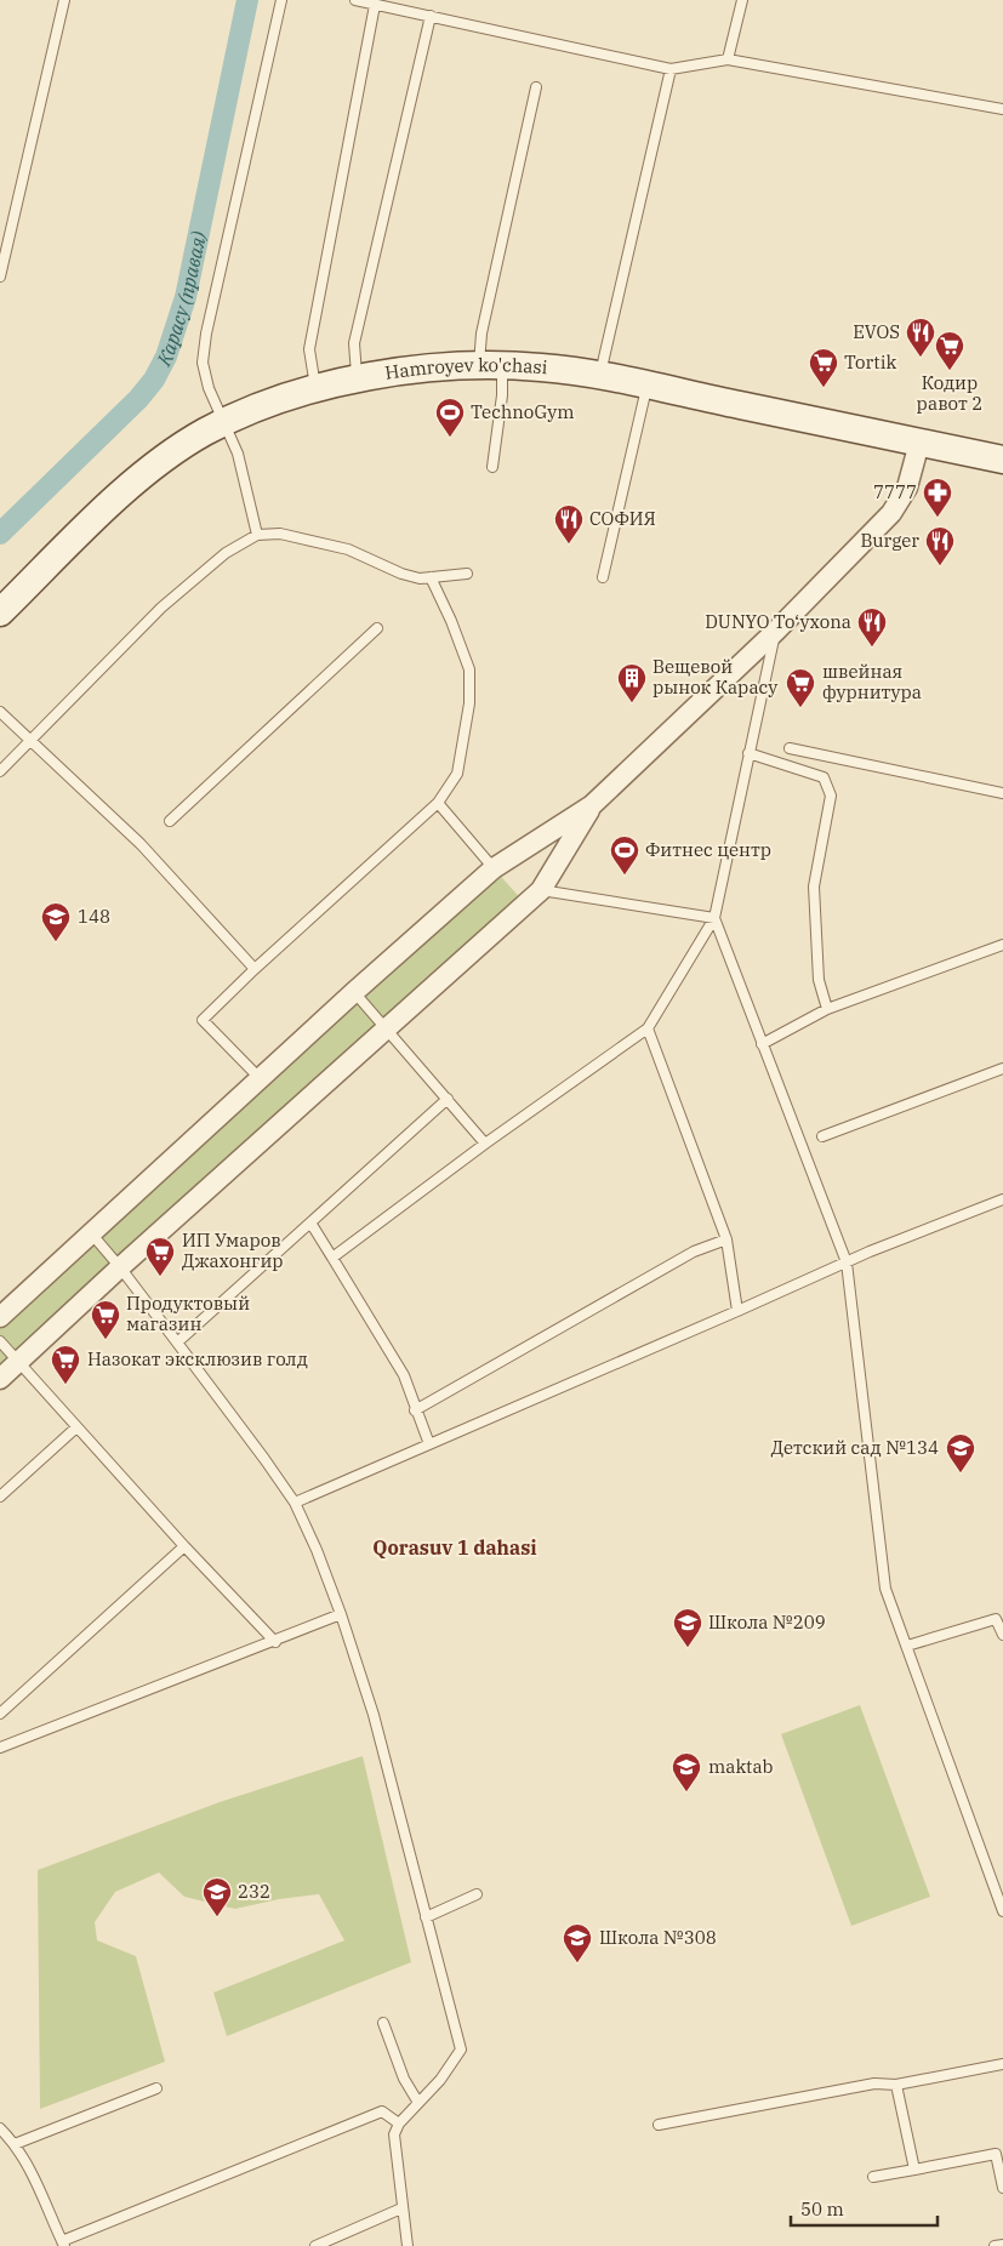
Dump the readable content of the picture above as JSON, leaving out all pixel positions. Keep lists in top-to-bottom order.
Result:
{
  "streets": {
    "main road": ["Hamroyev ko'chasi"]
  },
  "districts": ["Qorasuv 1 dahasi"],
  "water": ["Карасу (правая)"],
  "places": {
    "restaurant": [
      "EVOS",
      "СОФИЯ",
      "Burger",
      "DUNYO To‘yxona"
    ],
    "supermarket": [
      "Кодир равот 2",
      "Tortik",
      "швейная фурнитура",
      "ИП Умаров Джахонгир",
      "Продуктовый магазин",
      "Назокат эксклюзив голд"
    ],
    "sports": ["TechnoGym", "Фитнес центр"],
    "pharmacy": ["7777"],
    "building": ["Вещевой рынок Карасу"],
    "school or university": [
      "148",
      "Детский сад №134",
      "Школа №209",
      "maktab",
      "232",
      "Школа №308"
    ]
  },
  "scale_bar": "50 m"
}
